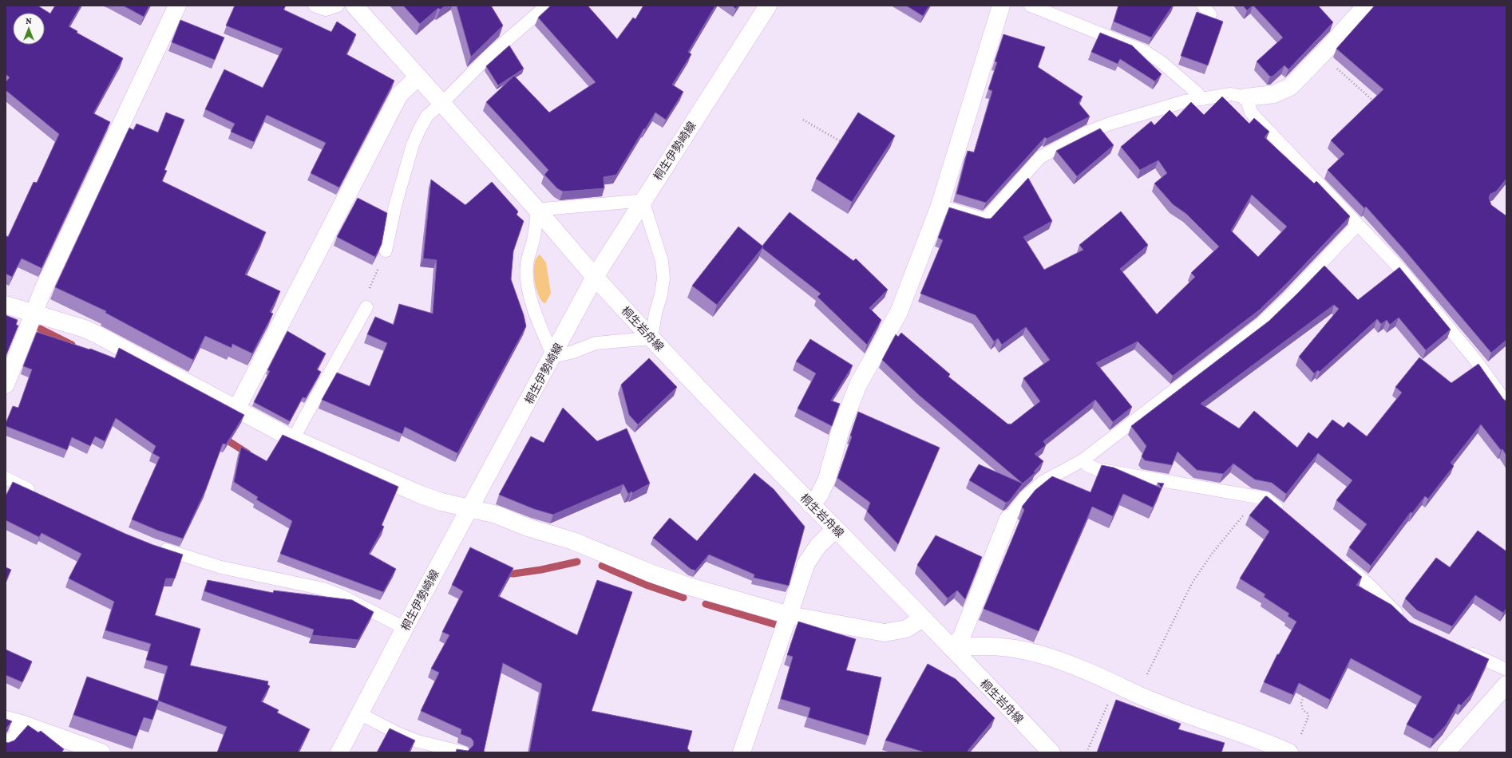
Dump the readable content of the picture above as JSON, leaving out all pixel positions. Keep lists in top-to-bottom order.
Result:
{
  "streets": {
    "street": ["桐生伊勢崎線", "桐生岩舟線"]
  },
  "crossings": [
    ["桐生伊勢崎線", "桐生岩舟線"]
  ],
  "north": "top"
}
